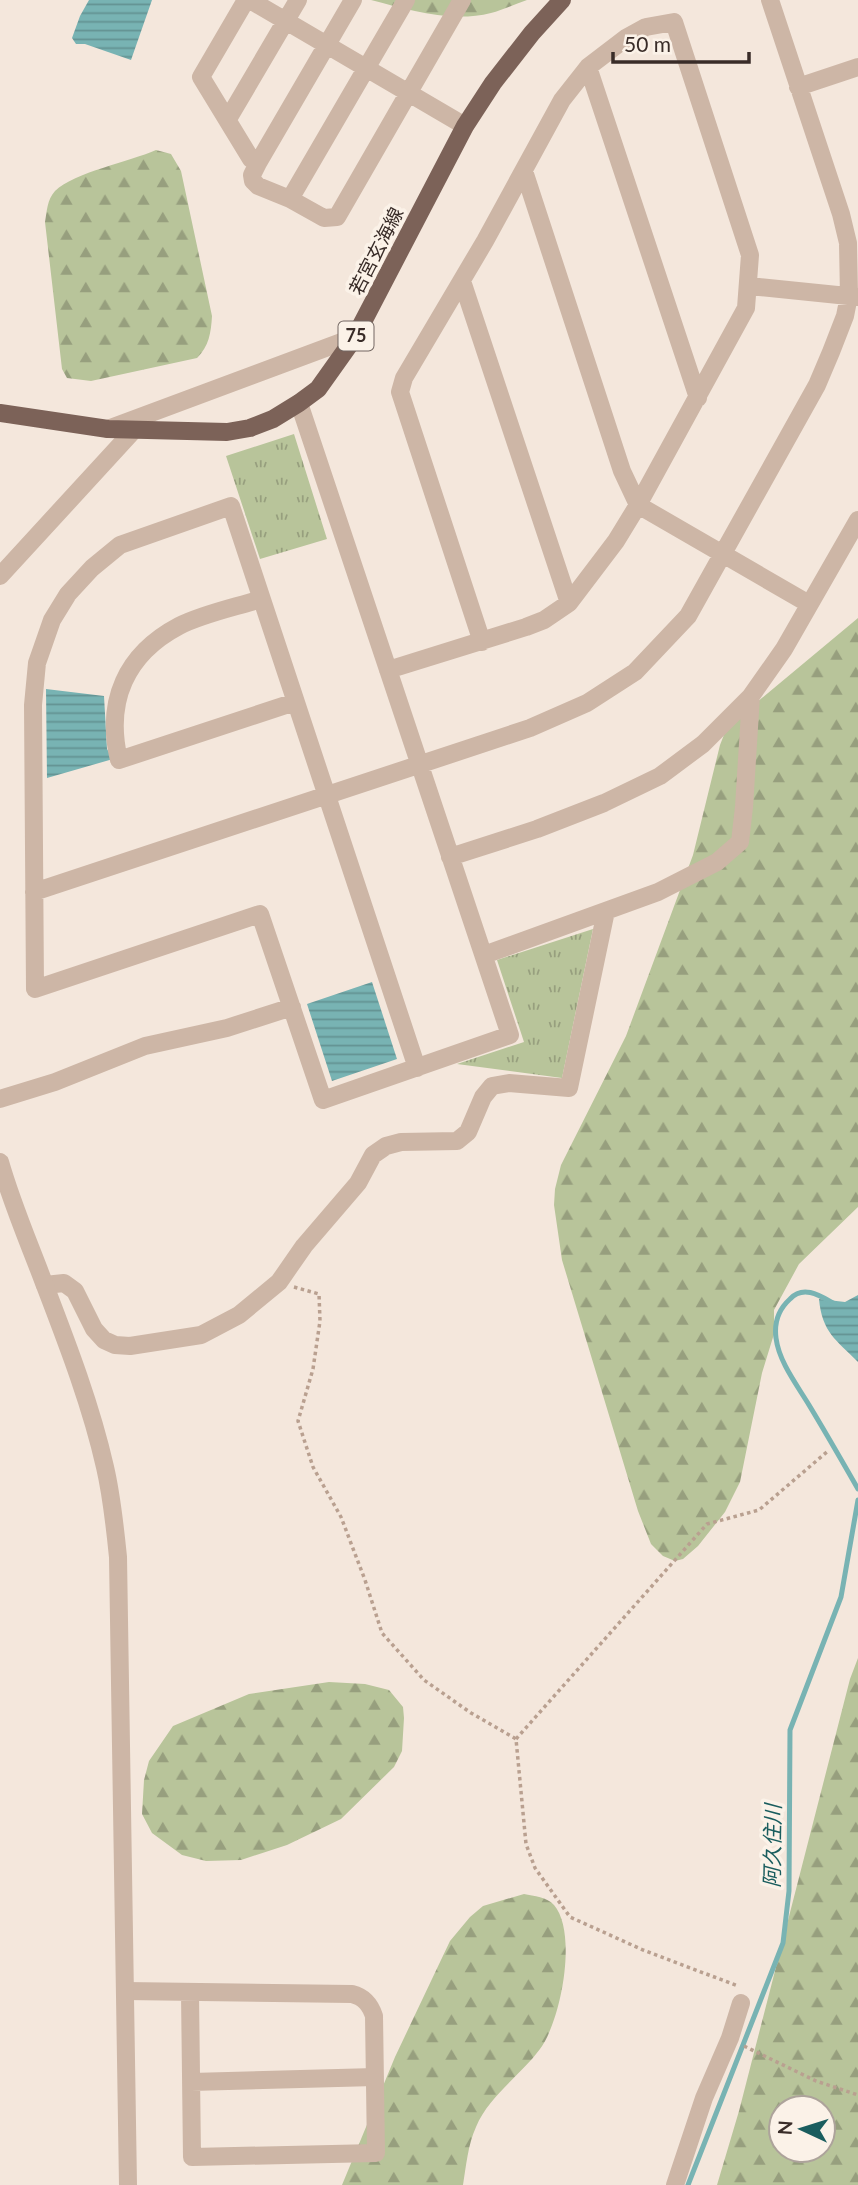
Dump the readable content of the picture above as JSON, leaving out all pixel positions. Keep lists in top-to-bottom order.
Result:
{
  "streets": {
    "main road": ["若宮玄海線", "75"]
  },
  "water": ["阿久住川"],
  "scale_bar": "50 m",
  "north": "left"
}
